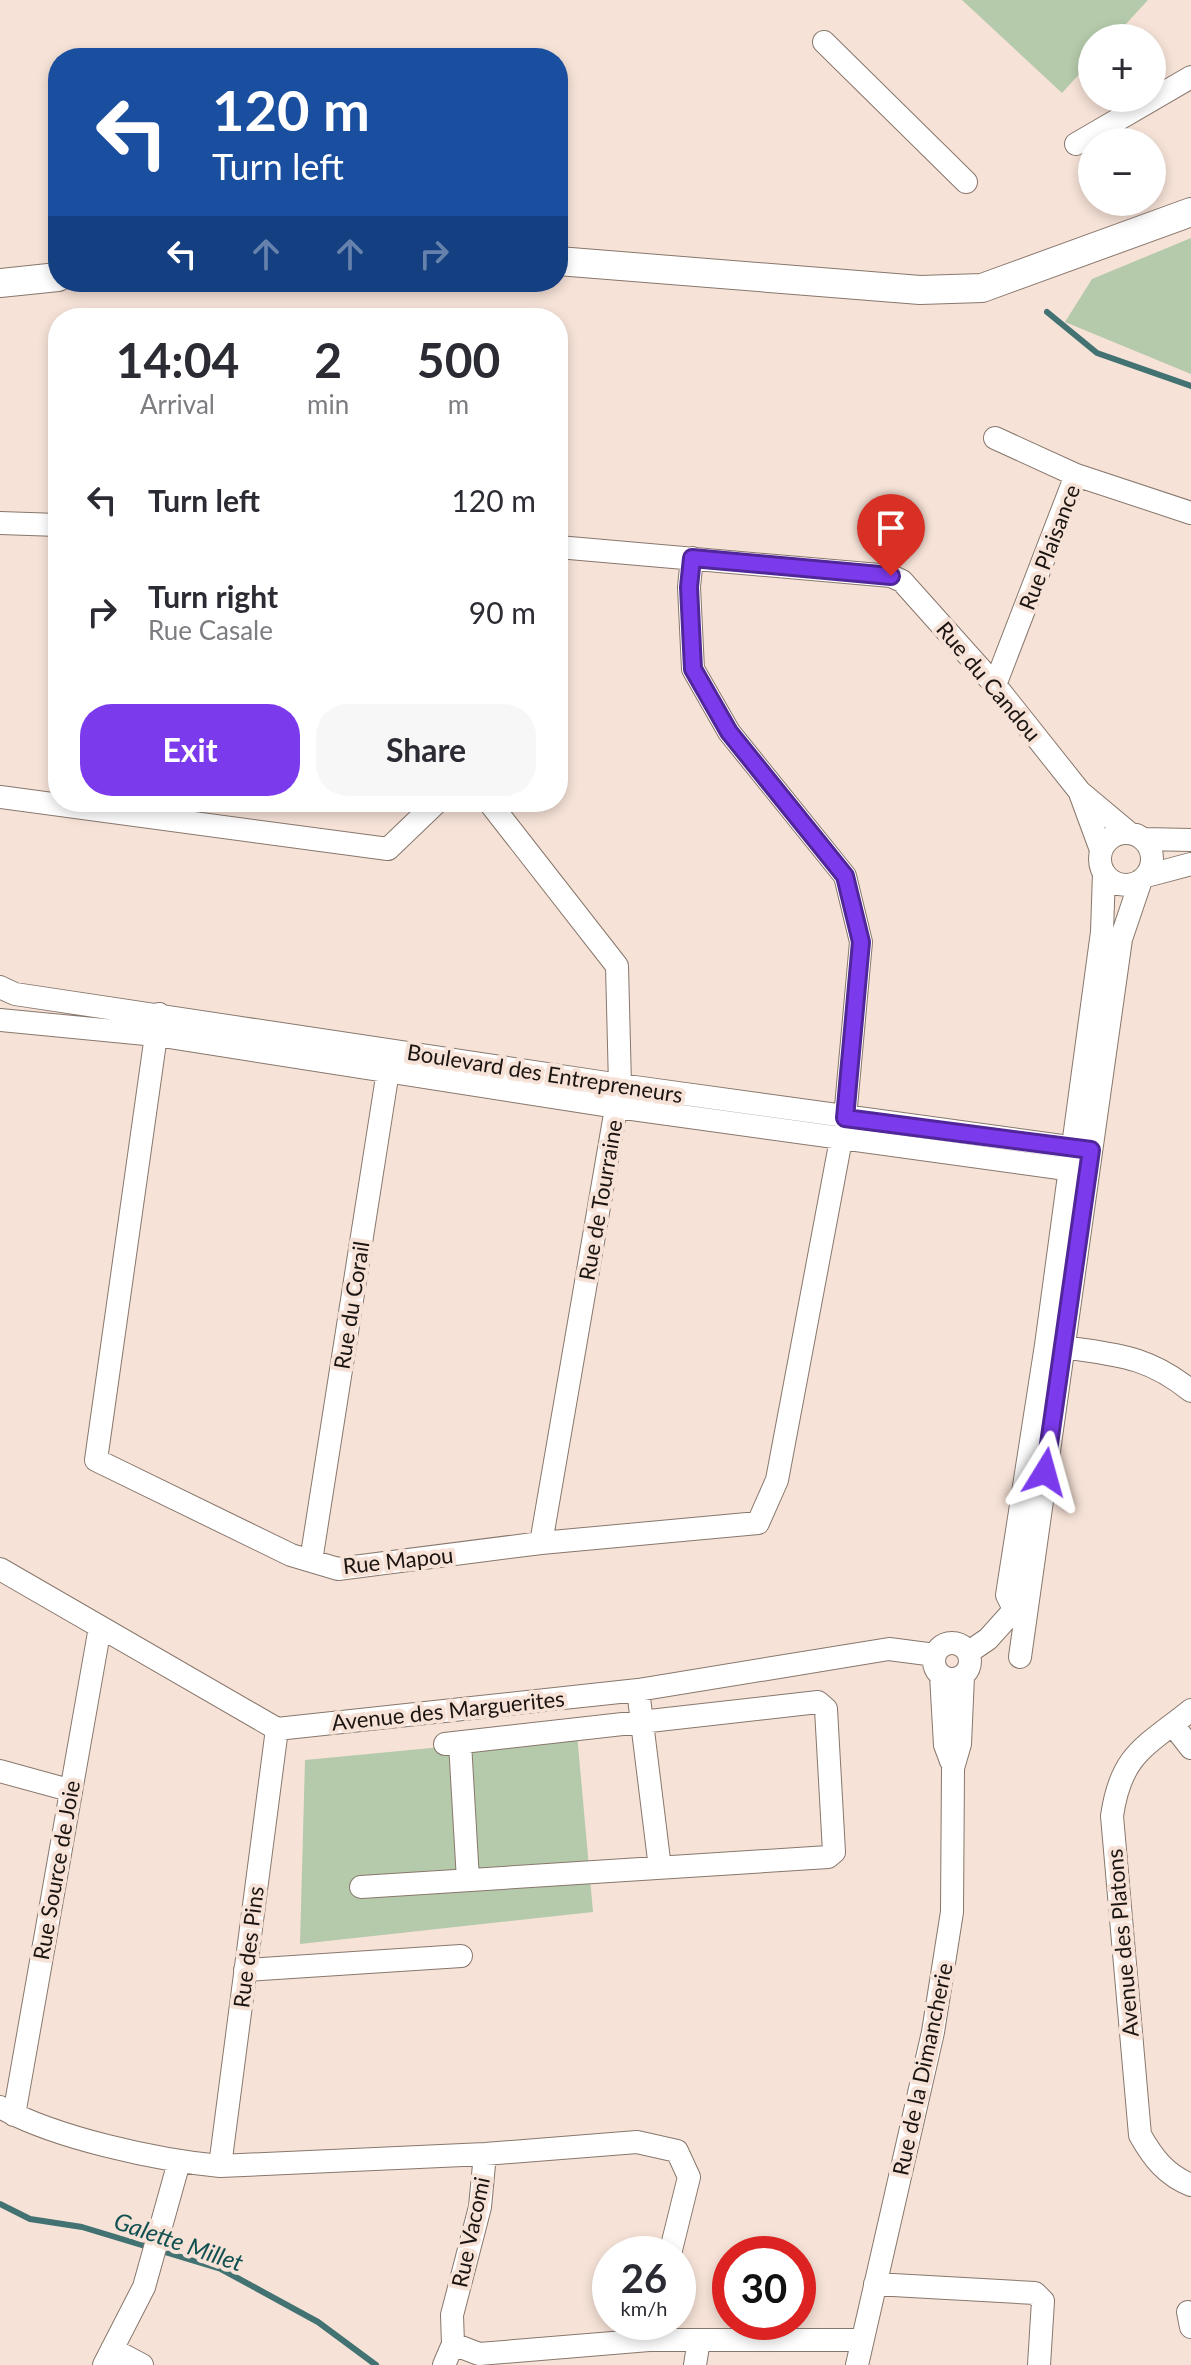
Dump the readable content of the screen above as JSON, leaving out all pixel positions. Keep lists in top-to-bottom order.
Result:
{
  "streets": {
    "street": [
      "Rue Plaisance",
      "Rue du Candou",
      "Boulevard des Entrepreneurs",
      "Rue de Tourraine",
      "Rue du Corail",
      "Rue Mapou",
      "Avenue des Marguerites",
      "Rue Source de Joie",
      "Avenue des Platons",
      "Rue des Pins",
      "Rue de la Dimancherie",
      "Rue Vacomi"
    ]
  },
  "crossings": [
    ["Rue Plaisance", "Rue du Candou"],
    ["Boulevard des Entrepreneurs", "Rue de Tourraine"],
    ["Boulevard des Entrepreneurs", "Rue du Corail"],
    ["Boulevard des Entrepreneurs", "Rue Mapou"],
    ["Rue de Tourraine", "Rue Mapou"],
    ["Rue du Corail", "Rue Mapou"],
    ["Avenue des Marguerites", "Rue des Pins"],
    ["Avenue des Marguerites", "Rue de la Dimancherie"],
    ["Rue Source de Joie", "Rue Vacomi"],
    ["Rue des Pins", "Rue Vacomi"],
    ["Rue de la Dimancherie", "Rue Vacomi"]
  ],
  "water": ["Galette Millet"],
  "page": {
    "map_buttons": ["+", "−"],
    "turn": ["120 m", "Turn left"],
    "eta": [
      "14:04",
      "Arrival",
      "2",
      "min",
      "500",
      "m"
    ],
    "list": [
      {
        "name": "Turn left",
        "value": "120 m"
      },
      {
        "name": "Turn right",
        "note": "Rue Casale",
        "value": "90 m"
      }
    ],
    "buttons": ["Exit", "Share"],
    "speed": "26 km/h",
    "limit": "30"
  }
}
